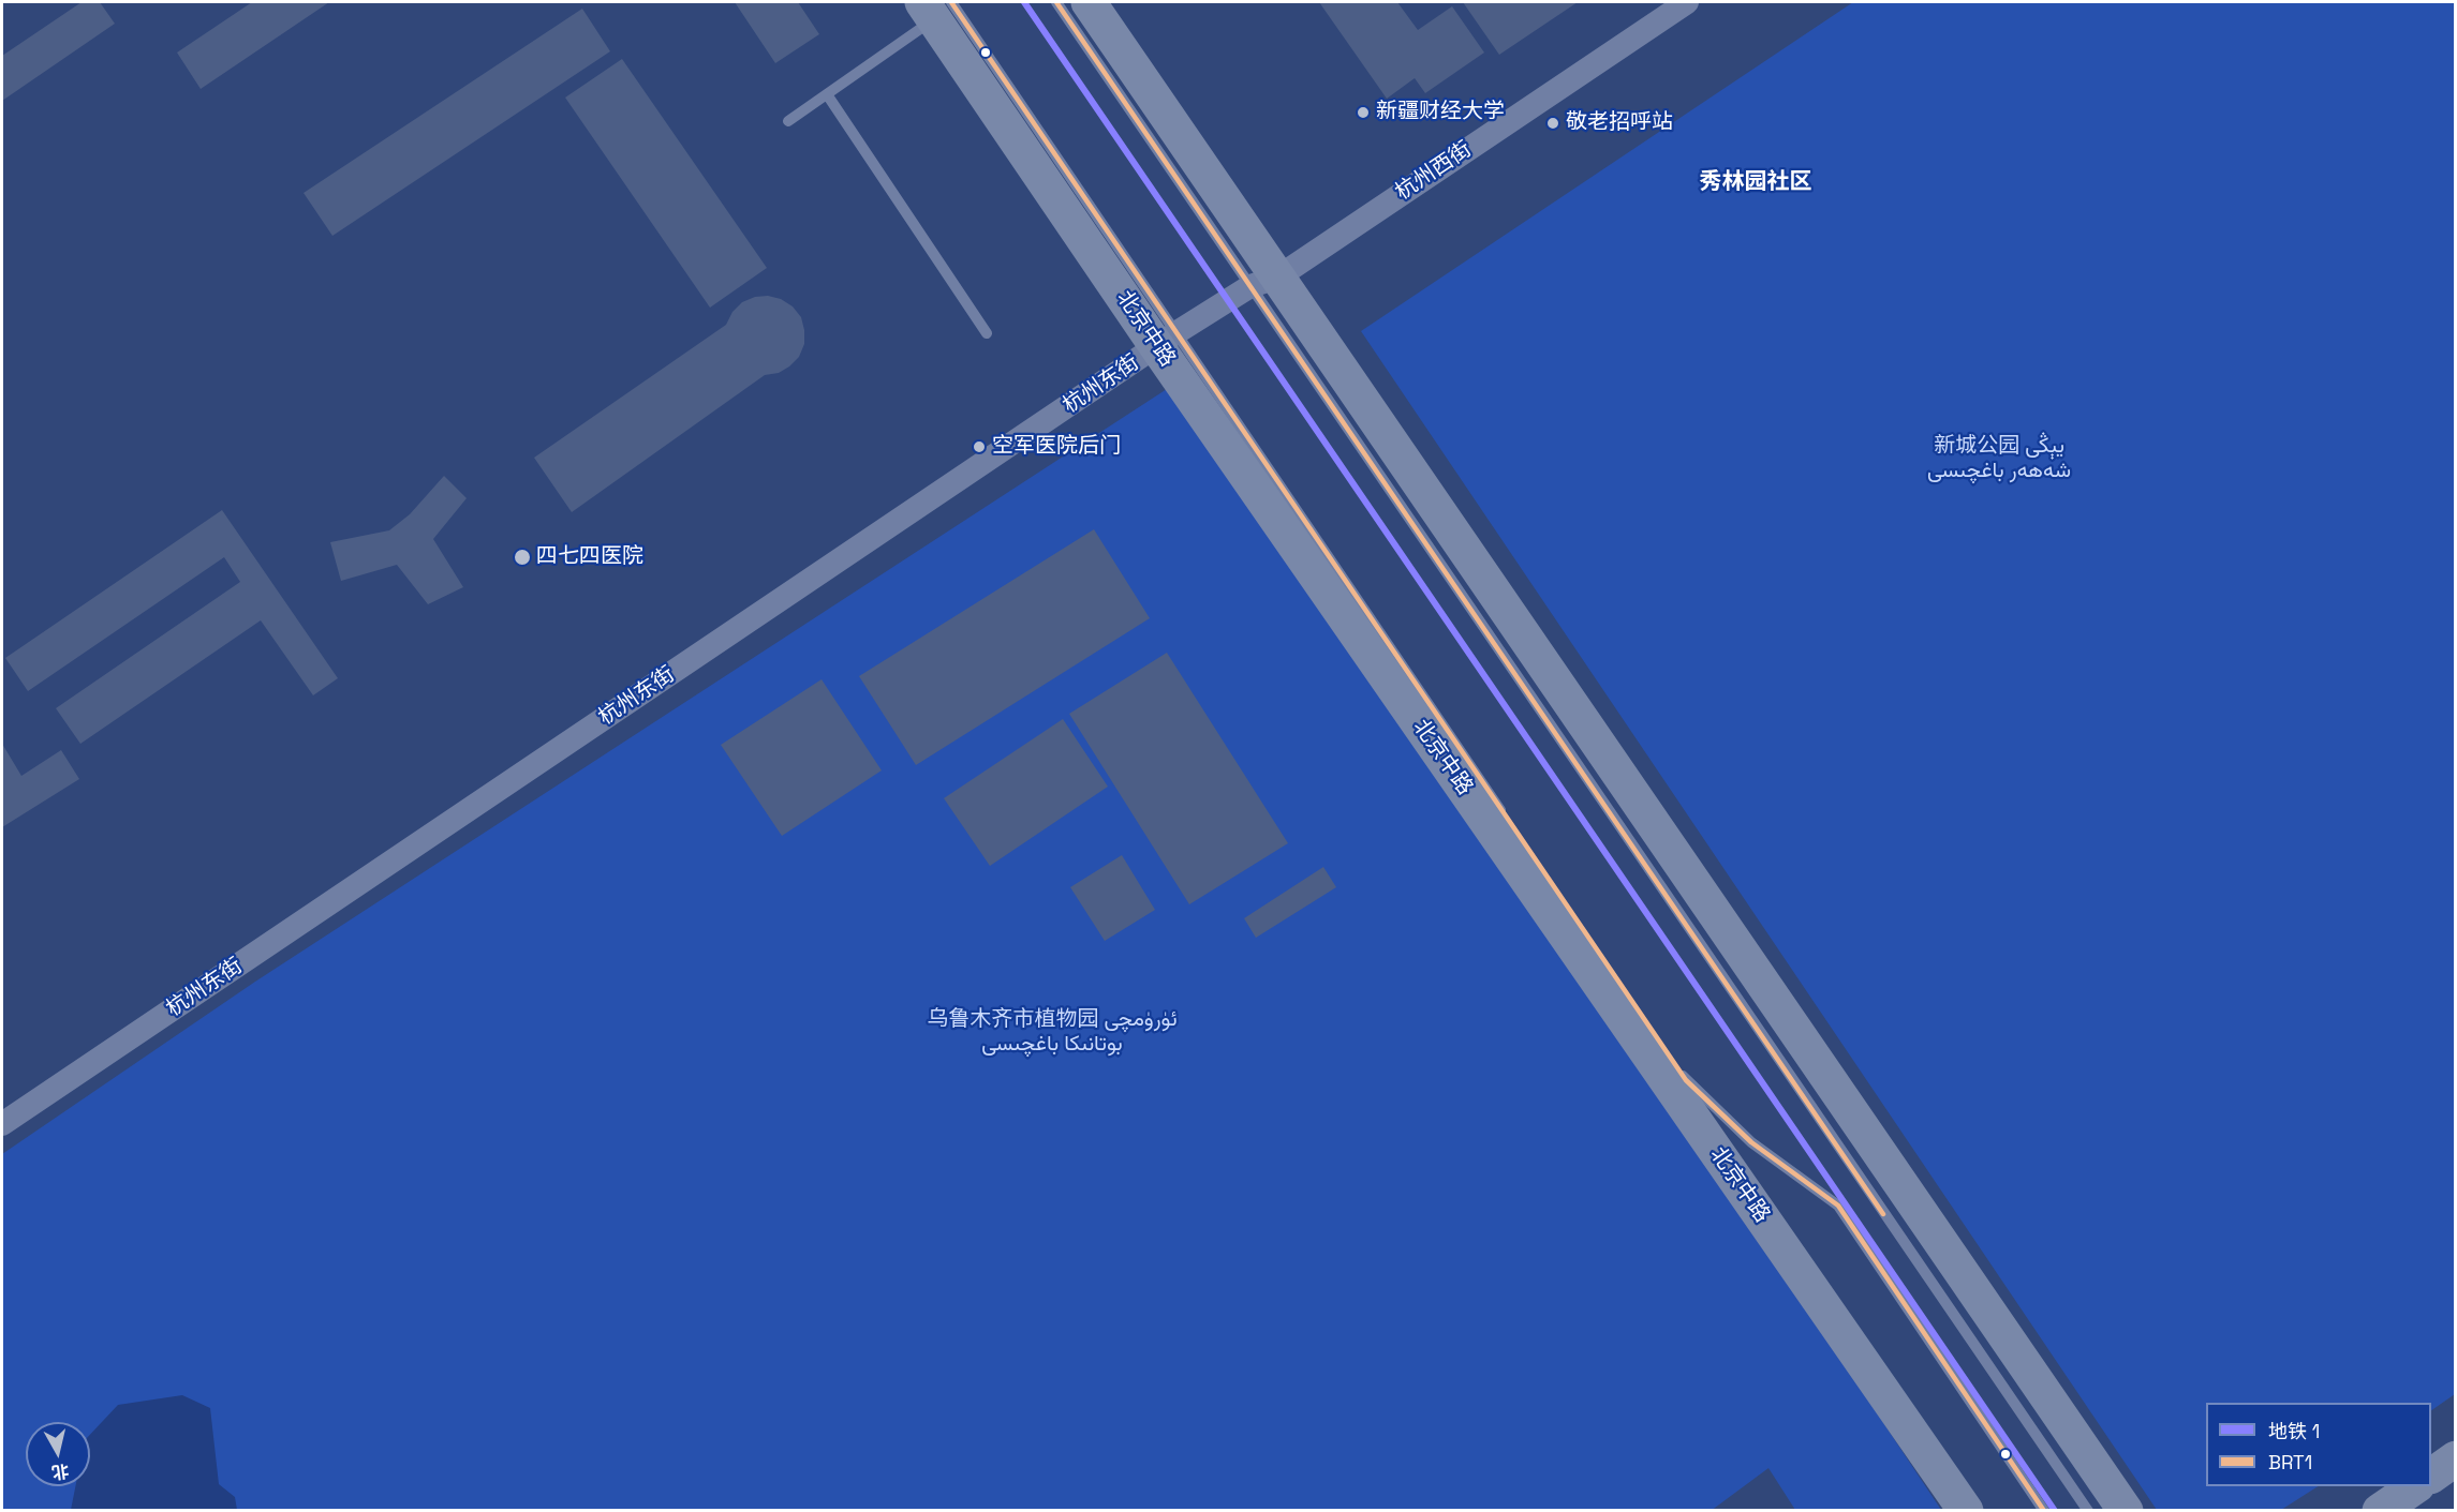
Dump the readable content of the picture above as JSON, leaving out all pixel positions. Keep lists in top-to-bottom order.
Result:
{
  "streets": {
    "main road": ["北京中路"],
    "street": ["杭州西街", "杭州东街"]
  },
  "crossings": [
    ["杭州西街", "杭州东街"],
    ["北京中路", "杭州东街"]
  ],
  "districts": ["秀林园社区"],
  "parks": ["新城公园 يېڭى شەھەر باغچىسى", "乌鲁木齐市植物园 ئۈرۈمچى بوتانىكا باغچىسى"],
  "places": [
    "新疆财经大学",
    "敬老招呼站",
    "空军医院后门",
    "四七四医院"
  ],
  "lines": ["metro line 1", "transit line BRT1"],
  "legend": ["地铁 1", "BRT1"],
  "north": "bottom"
}
